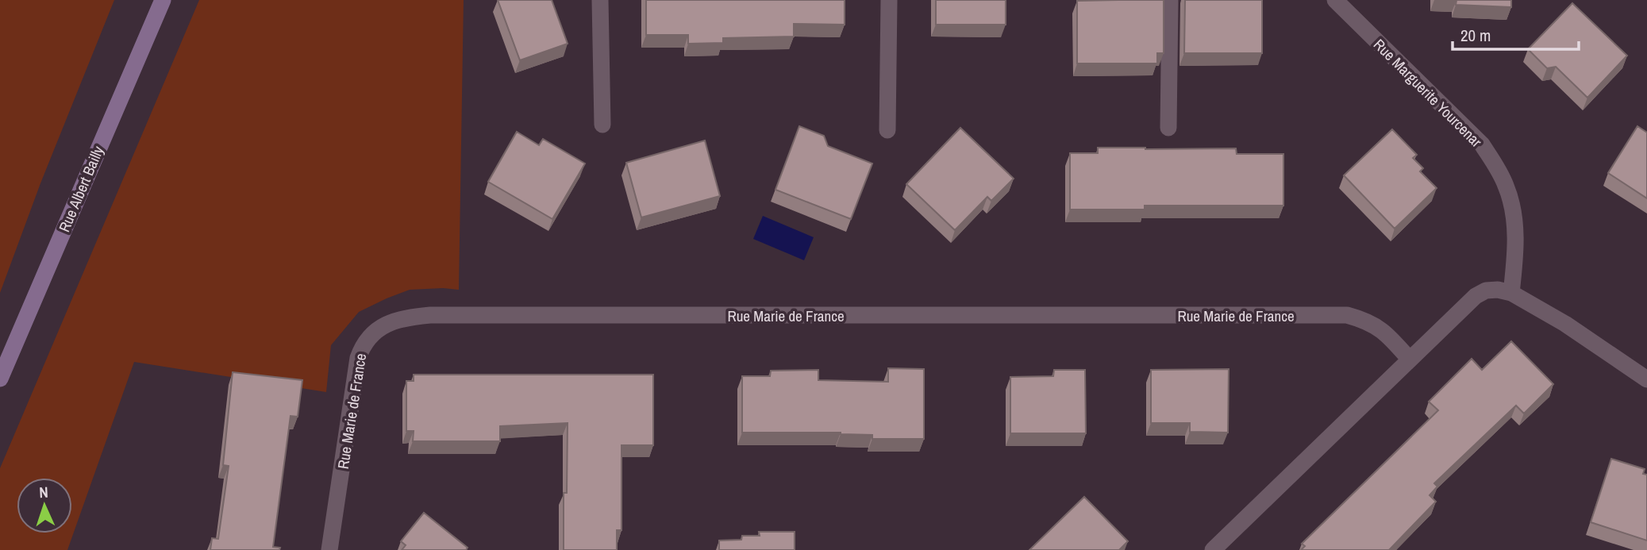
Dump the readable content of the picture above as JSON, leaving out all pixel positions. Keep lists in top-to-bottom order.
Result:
{
  "streets": {
    "main road": ["Rue Albert Bailly"],
    "street": ["Rue Marguerite Yourcenar", "Rue Marie de France"]
  },
  "scale_bar": "20 m",
  "north": "top"
}
